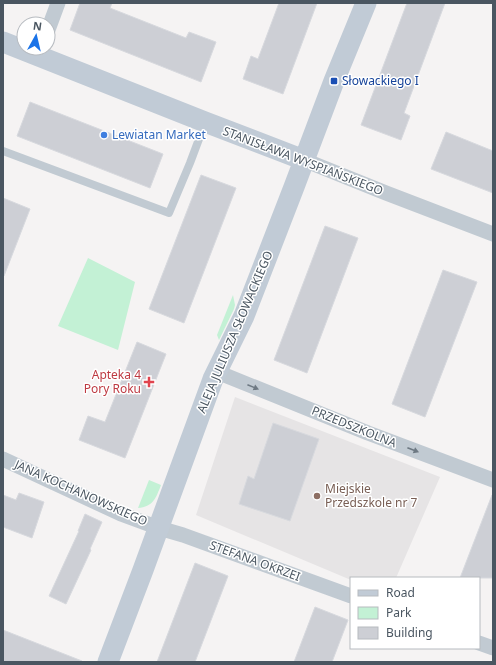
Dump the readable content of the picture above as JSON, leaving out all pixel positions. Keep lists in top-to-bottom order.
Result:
{
  "streets": {
    "street": [
      "STANISŁAWA WYSPIAŃSKIEGO",
      "ALEJA JULIUSZA SŁOWACKIEGO",
      "PRZEDSZKOLNA",
      "JANA KOCHANOWSKIEGO",
      "STEFANA OKRZEI"
    ]
  },
  "crossings": [
    ["STANISŁAWA WYSPIAŃSKIEGO", "ALEJA JULIUSZA SŁOWACKIEGO"],
    ["ALEJA JULIUSZA SŁOWACKIEGO", "PRZEDSZKOLNA"],
    ["ALEJA JULIUSZA SŁOWACKIEGO", "JANA KOCHANOWSKIEGO"],
    ["ALEJA JULIUSZA SŁOWACKIEGO", "STEFANA OKRZEI"],
    ["JANA KOCHANOWSKIEGO", "STEFANA OKRZEI"]
  ],
  "one_way": ["PRZEDSZKOLNA"],
  "places": {
    "transit": ["Słowackiego I"],
    "other": ["Lewiatan Market", "Miejskie Przedszkole nr 7"],
    "health": ["Apteka 4 Pory Roku"]
  },
  "legend": ["Road", "Park", "Building"],
  "north": "top"
}
